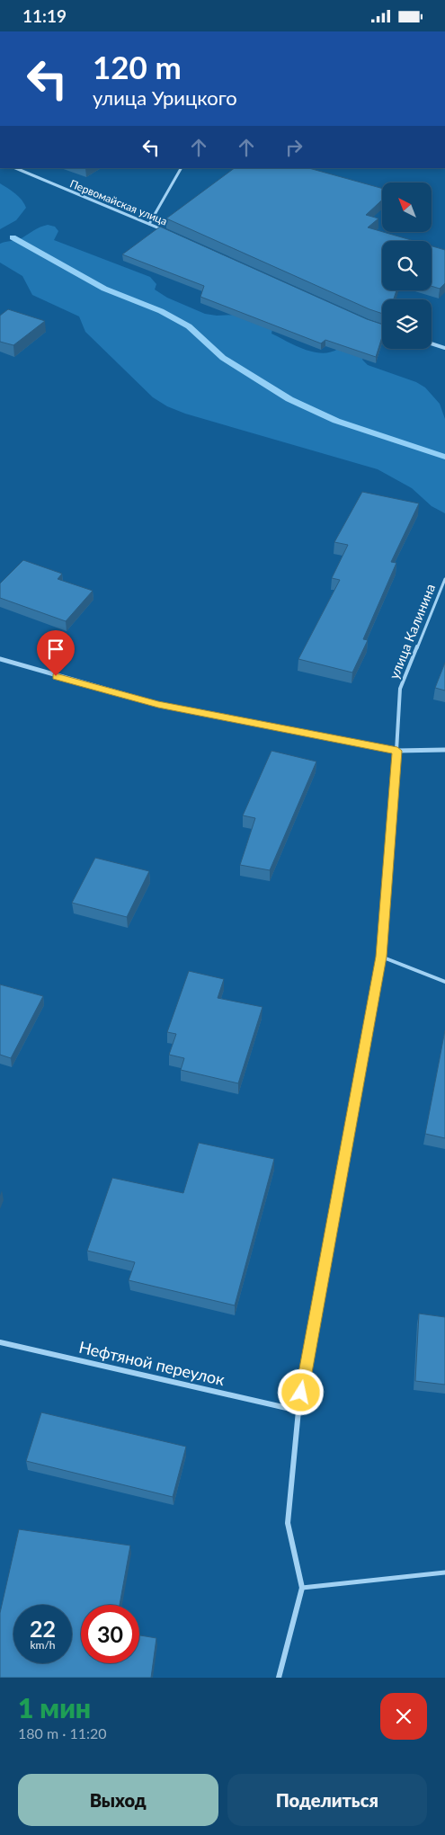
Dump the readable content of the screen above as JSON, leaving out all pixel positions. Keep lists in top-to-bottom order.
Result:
{
  "streets": {
    "street": ["Первомайская улица", "улица Калинина", "Нефтяной переулок"]
  },
  "crossings": [
    ["улица Калинина", "Нефтяной переулок"]
  ],
  "north": "top left",
  "page": {
    "status": "11:19",
    "turn": ["120 m", "улица Урицкого"],
    "speed": "22 km/h",
    "limit": "30",
    "heading": ["1 мин", "180 m · 11:20"],
    "buttons": ["Выход", "Поделиться"]
  }
}
